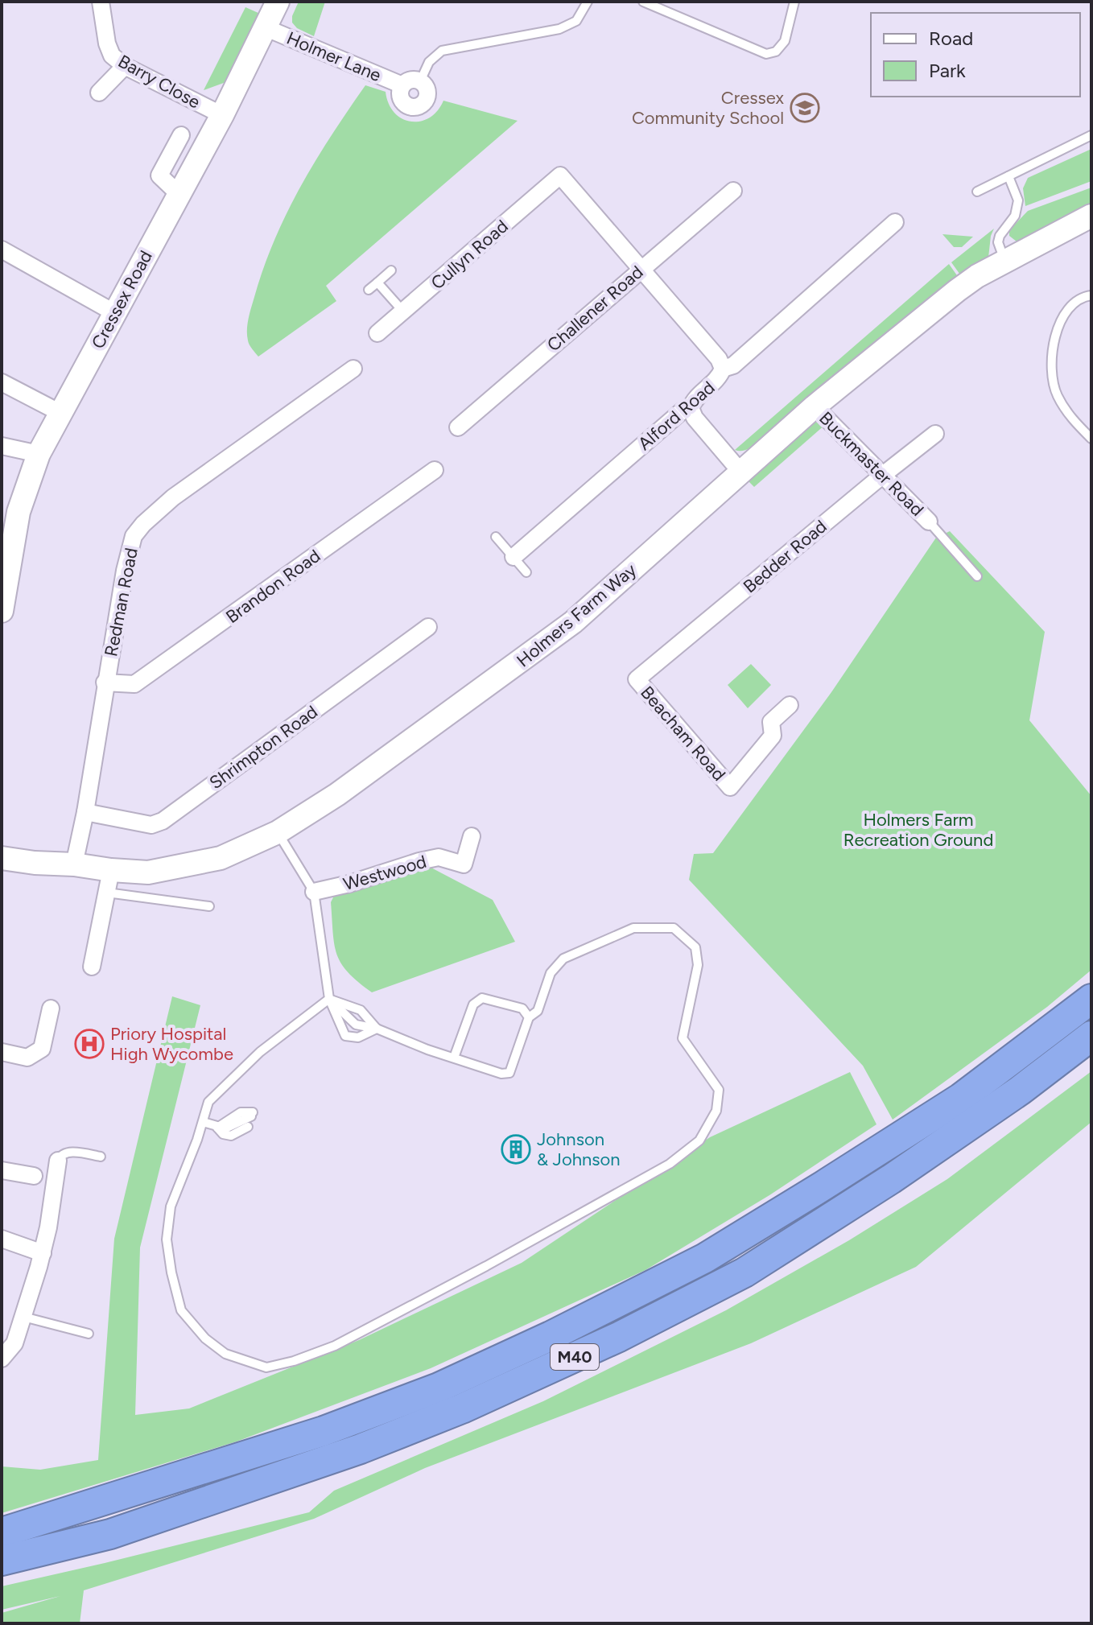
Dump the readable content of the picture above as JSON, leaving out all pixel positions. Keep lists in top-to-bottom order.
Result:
{
  "streets": {
    "highway": ["M40"],
    "street": [
      "Holmer Lane",
      "Barry Close",
      "Cullyn Road",
      "Cressex Road",
      "Challener Road",
      "Alford Road",
      "Buckmaster Road",
      "Bedder Road",
      "Brandon Road",
      "Redman Road",
      "Holmers Farm Way",
      "Beacham Road",
      "Shrimpton Road",
      "Westwood"
    ]
  },
  "crossings": [
    ["Holmer Lane", "Cressex Road"],
    ["Barry Close", "Cressex Road"],
    ["Cullyn Road", "Challener Road"],
    ["Buckmaster Road", "Bedder Road"],
    ["Buckmaster Road", "Holmers Farm Way"],
    ["Bedder Road", "Beacham Road"],
    ["Brandon Road", "Redman Road"],
    ["Redman Road", "Holmers Farm Way"],
    ["Redman Road", "Shrimpton Road"]
  ],
  "parks": ["Holmers Farm Recreation Ground"],
  "places": {
    "school or university": ["Cressex Community School"],
    "hospital": ["Priory Hospital High Wycombe"],
    "building": ["Johnson & Johnson"]
  },
  "legend": ["Road", "Park"]
}
